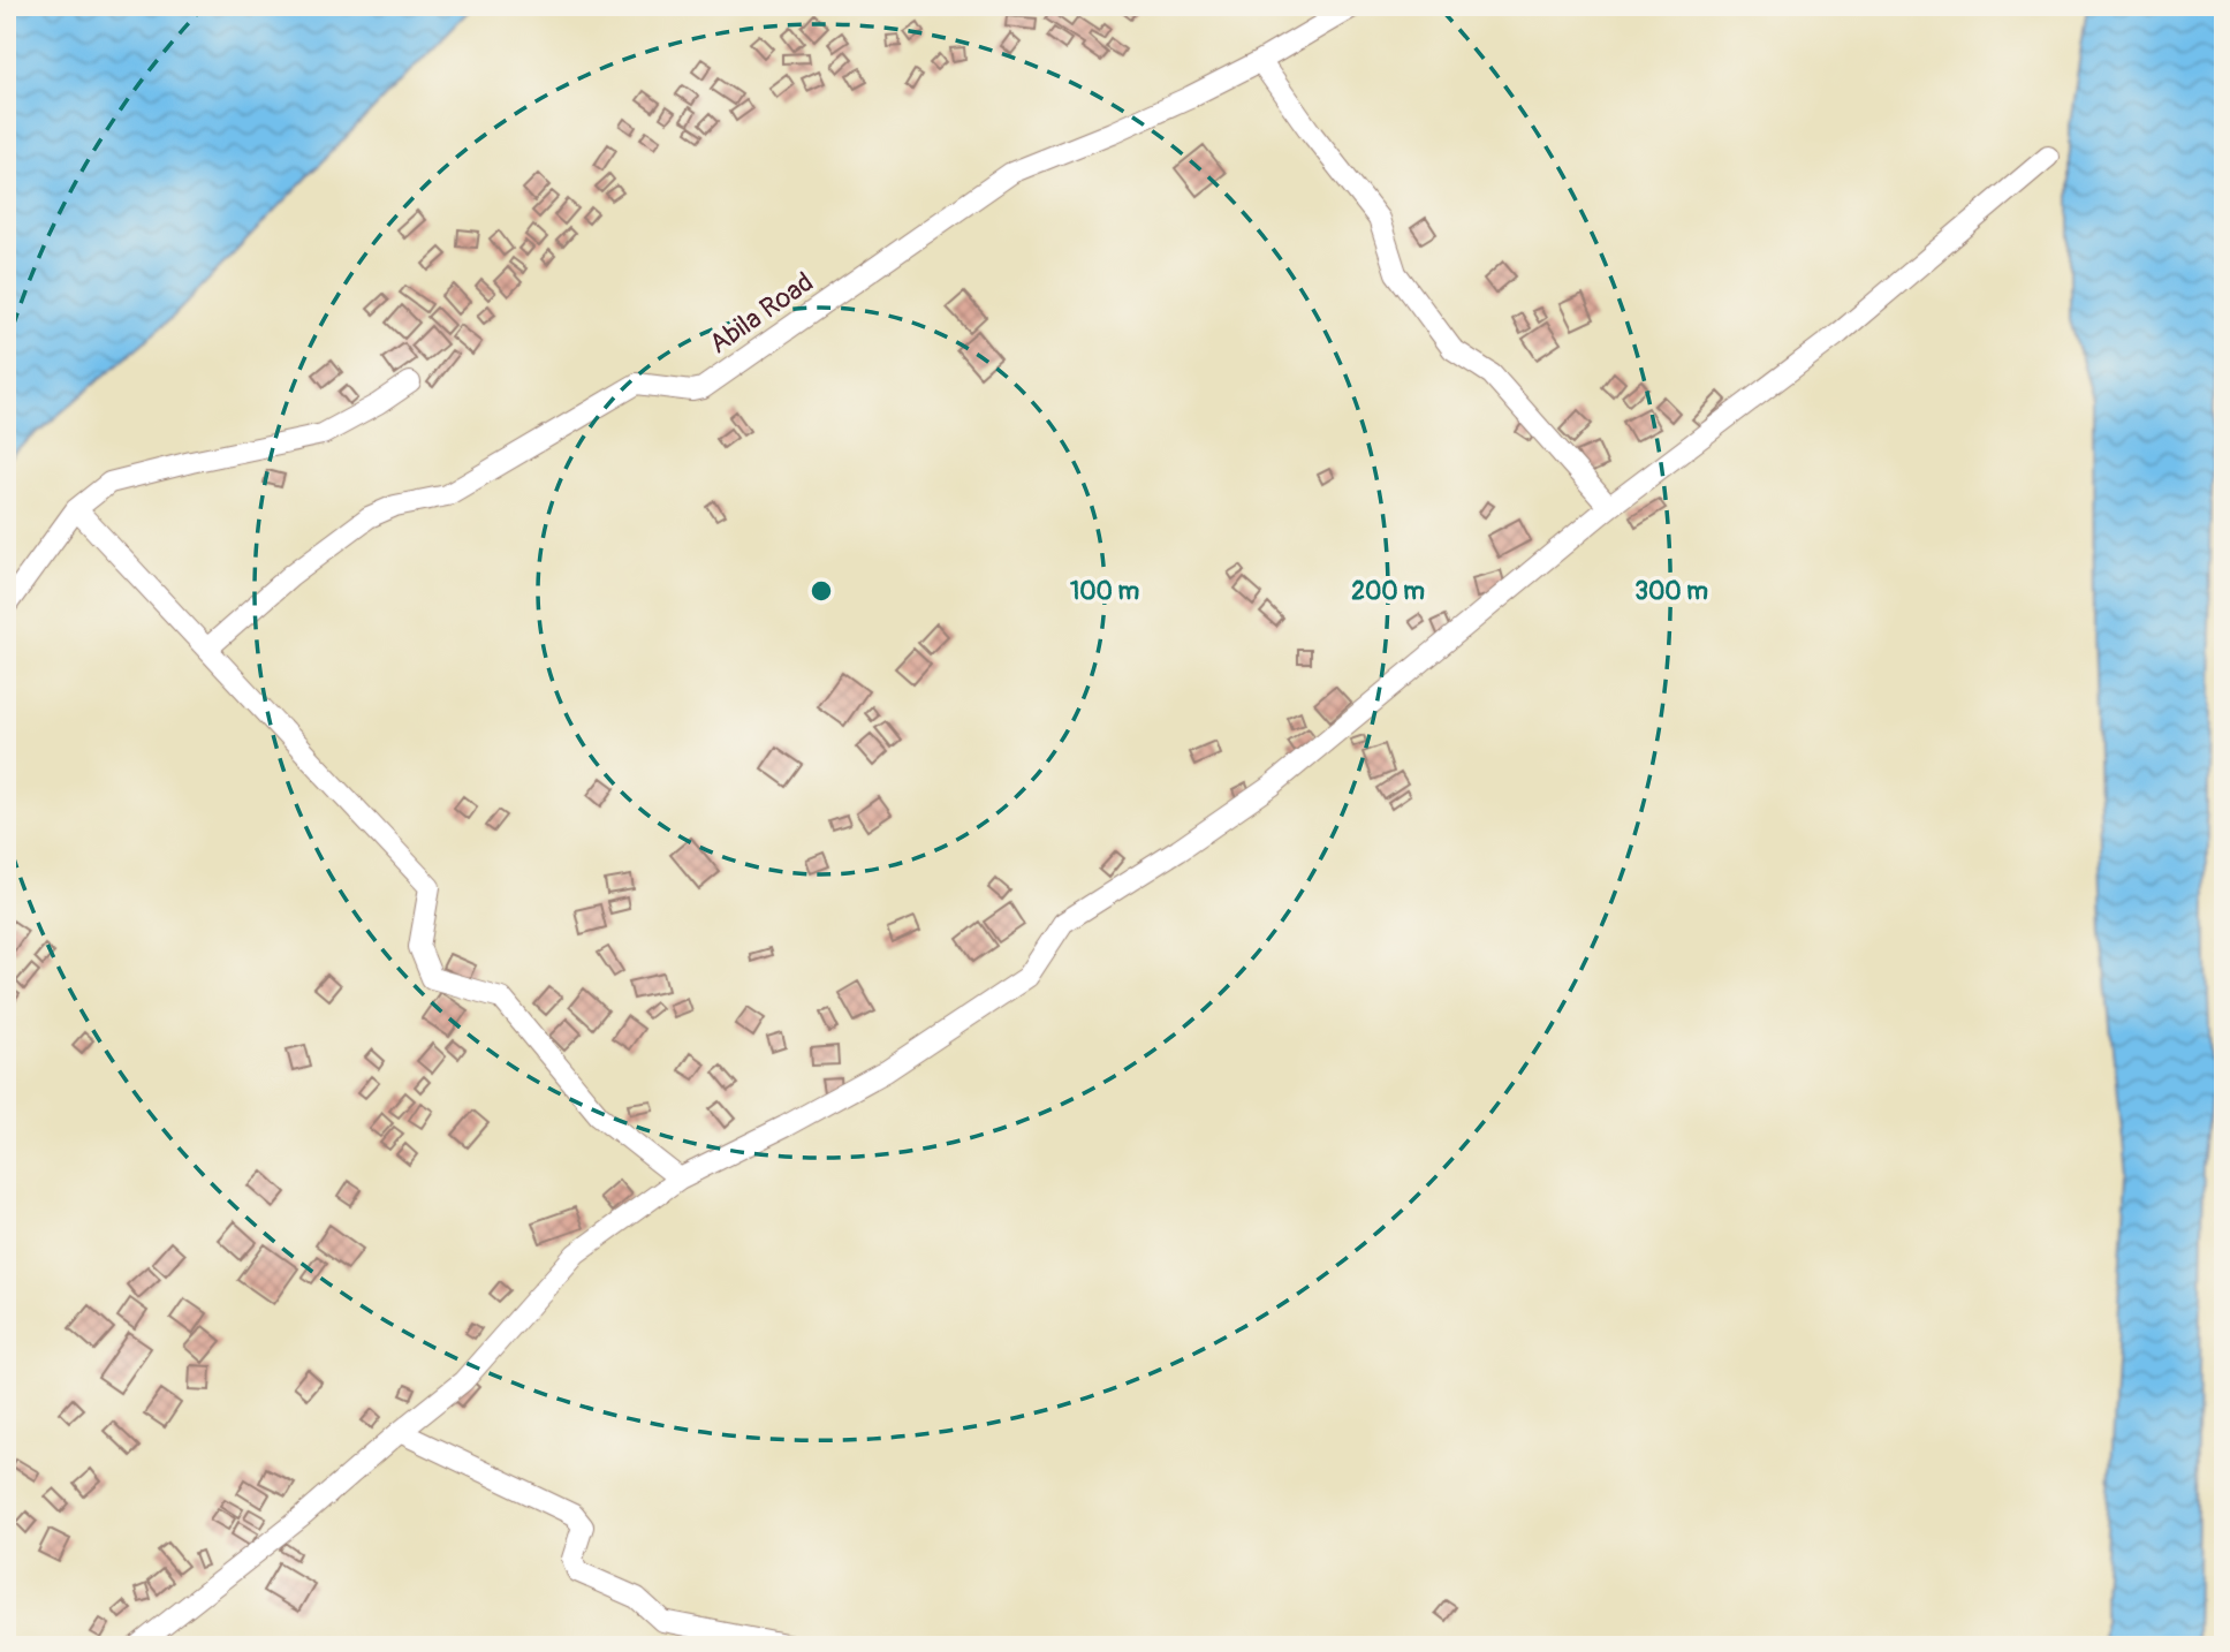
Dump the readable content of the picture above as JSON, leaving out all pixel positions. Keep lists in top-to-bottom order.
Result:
{
  "streets": {
    "street": ["Abila Road"]
  },
  "rings": ["100 m", "200 m", "300 m"]
}
